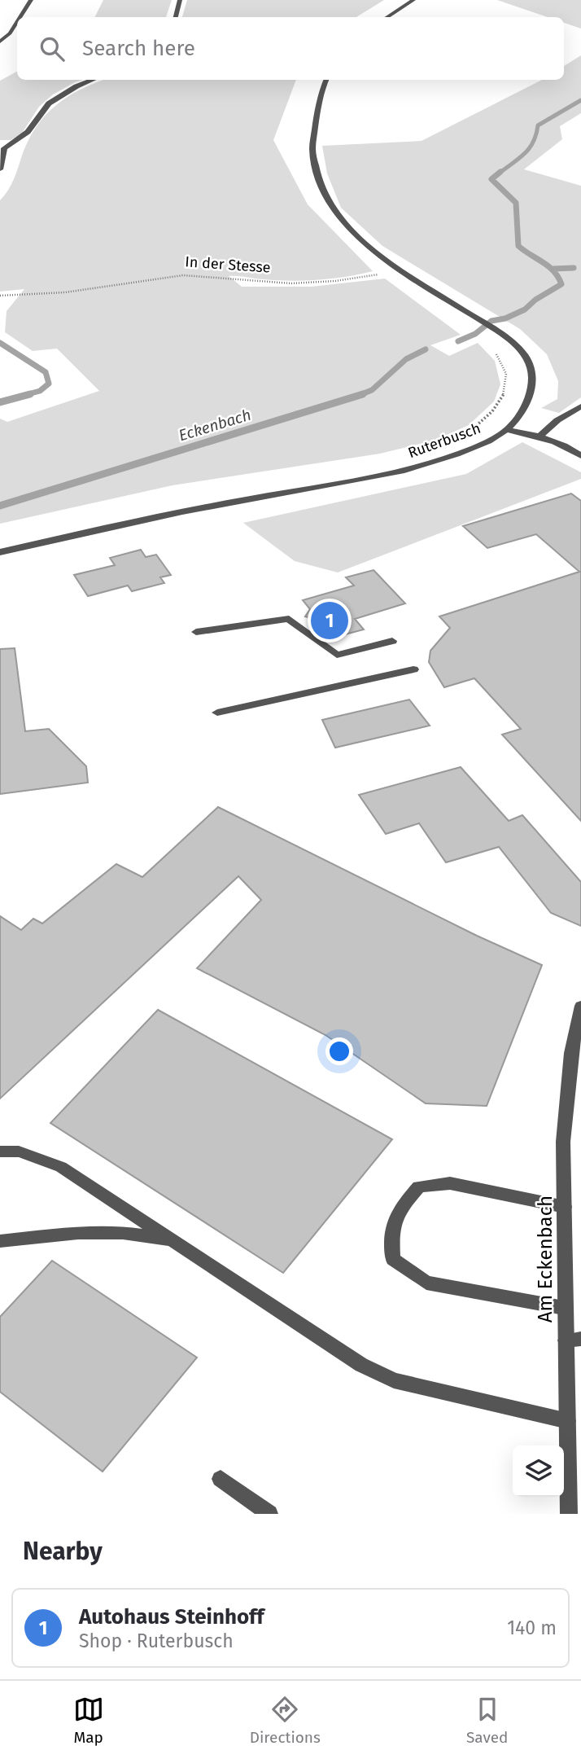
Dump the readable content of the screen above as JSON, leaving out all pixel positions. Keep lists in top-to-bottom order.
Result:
{
  "streets": {
    "street": ["Ruterbusch", "Am Eckenbach"],
    "path": ["In der Stesse"]
  },
  "water": ["Eckenbach"],
  "page": {
    "search": "Search here",
    "pins": "1",
    "heading": "Nearby",
    "list": [
      {
        "mark": "1",
        "name": "Autohaus Steinhoff",
        "note": "Shop · Ruterbusch",
        "value": "140 m"
      }
    ],
    "nav": ["Map", "Directions", "Saved"]
  }
}
